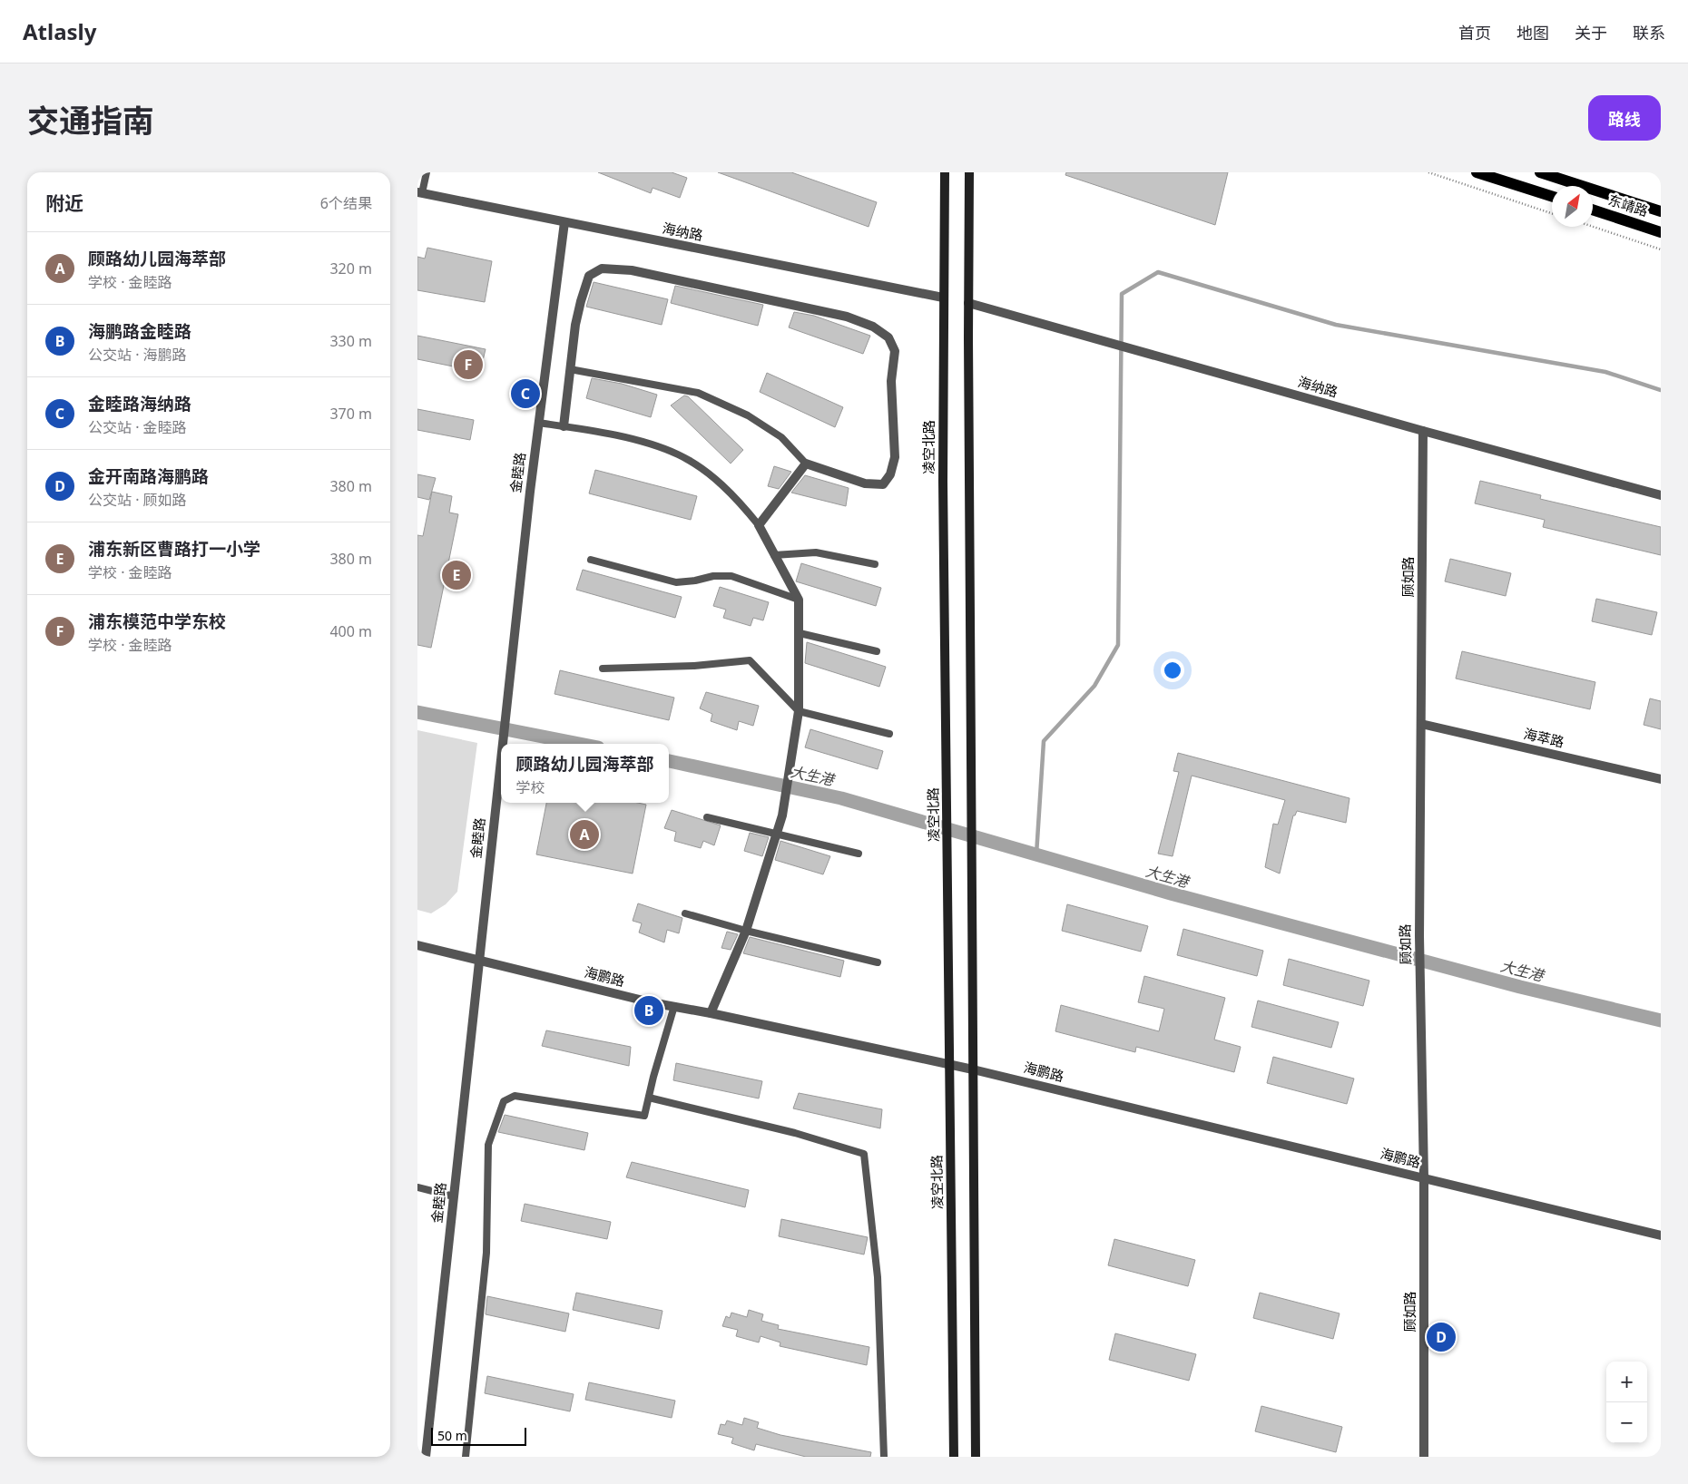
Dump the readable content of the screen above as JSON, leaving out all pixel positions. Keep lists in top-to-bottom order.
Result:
{
  "streets": {
    "main road": ["东靖路", "凌空北路"],
    "street": [
      "海纳路",
      "金睦路",
      "顾如路",
      "海萃路",
      "海鹏路"
    ]
  },
  "crossings": [
    ["海纳路", "凌空北路"],
    ["海纳路", "金睦路"],
    ["海纳路", "顾如路"],
    ["凌空北路", "海鹏路"],
    ["金睦路", "海鹏路"],
    ["顾如路", "海萃路"],
    ["顾如路", "海鹏路"]
  ],
  "water": ["大生港"],
  "scale_bar": "50 m",
  "north": "top right",
  "page": {
    "header": "Atlasly",
    "nav": [
      "首页",
      "地图",
      "关于",
      "联系"
    ],
    "title": "交通指南",
    "buttons": "路线",
    "heading": ["附近", "6个结果"],
    "list": [
      {
        "mark": "A",
        "name": "顾路幼儿园海萃部",
        "note": "学校 · 金睦路",
        "value": "320 m"
      },
      {
        "mark": "B",
        "name": "海鹏路金睦路",
        "note": "公交站 · 海鹏路",
        "value": "330 m"
      },
      {
        "mark": "C",
        "name": "金睦路海纳路",
        "note": "公交站 · 金睦路",
        "value": "370 m"
      },
      {
        "mark": "D",
        "name": "金开南路海鹏路",
        "note": "公交站 · 顾如路",
        "value": "380 m"
      },
      {
        "mark": "E",
        "name": "浦东新区曹路打一小学",
        "note": "学校 · 金睦路",
        "value": "380 m"
      },
      {
        "mark": "F",
        "name": "浦东模范中学东校",
        "note": "学校 · 金睦路",
        "value": "400 m"
      }
    ],
    "pins": [
      "F",
      "C",
      "E",
      "A",
      "B",
      "D"
    ],
    "popup": ["顾路幼儿园海萃部", "学校"],
    "map_buttons": ["+", "−"],
    "scale": "50 m"
  }
}
